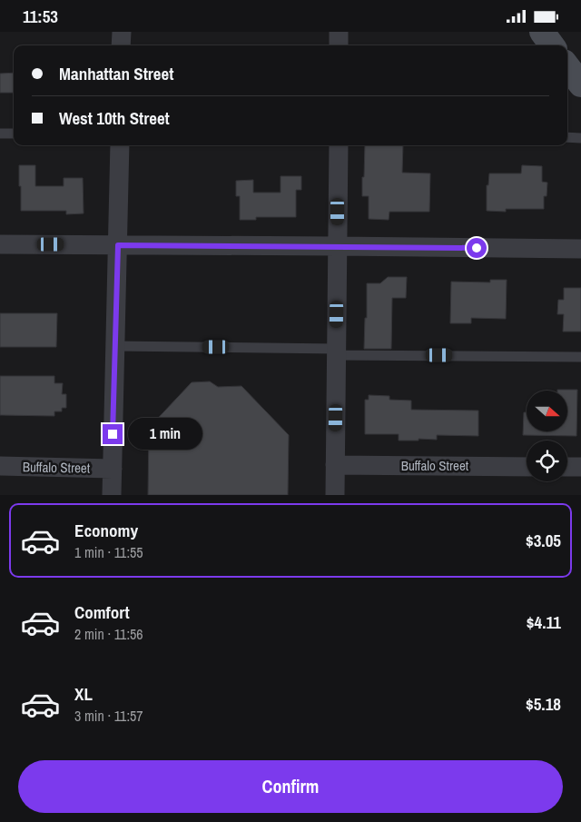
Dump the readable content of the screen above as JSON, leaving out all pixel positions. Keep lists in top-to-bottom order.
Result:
{
  "streets": {
    "street": ["Buffalo Street"]
  },
  "north": "right",
  "page": {
    "status": "11:53",
    "banner": ["Manhattan Street", "West 10th Street"],
    "bubble": "1 min",
    "list": [
      {
        "name": "Economy",
        "note": "1 min · 11:55",
        "value": "$3.05"
      },
      {
        "name": "Comfort",
        "note": "2 min · 11:56",
        "value": "$4.11"
      },
      {
        "name": "XL",
        "note": "3 min · 11:57",
        "value": "$5.18"
      }
    ],
    "buttons": "Confirm"
  }
}
